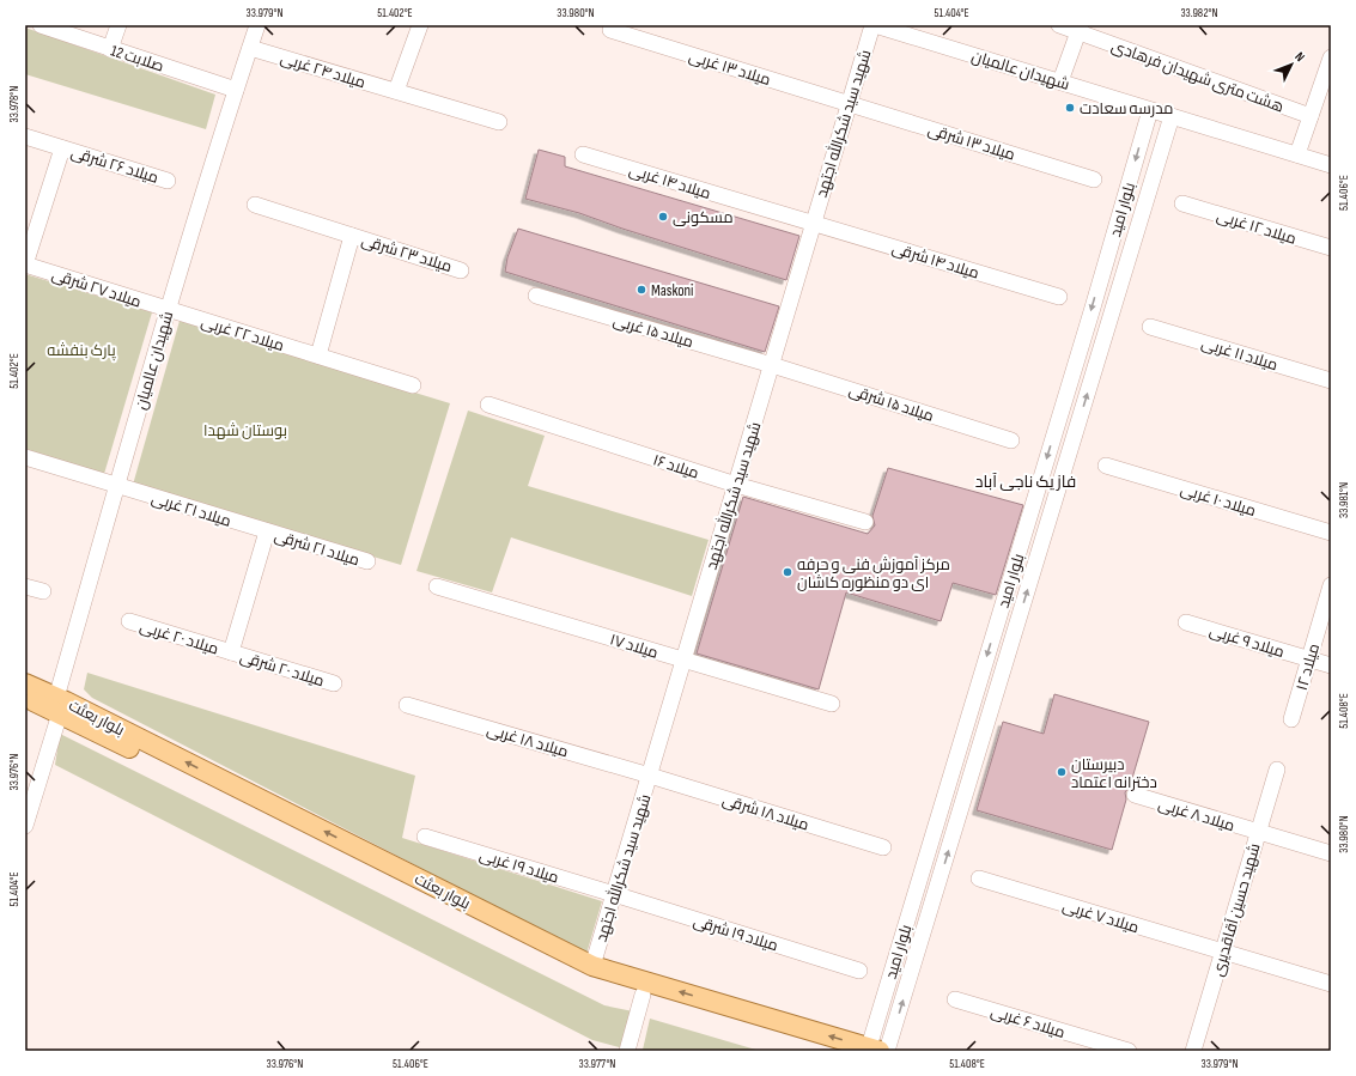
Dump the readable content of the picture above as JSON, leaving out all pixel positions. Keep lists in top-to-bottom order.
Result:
{
  "streets": {
    "main road": ["بلوار بعثت"],
    "street": [
      "صلابت 12",
      "میلاد ۱۳ غربی",
      "میلاد ۲۴ غربی",
      "شهیدان عالمیان",
      "هشت متری شهیدان فرهادی",
      "شهید سید شکرالله اجتهد",
      "میلاد ۱۳ شرقی",
      "میلاد ۲۶ شرقی",
      "میلاد ۱۴ غربی",
      "بلوار امید",
      "میلاد ۱۲ غربی",
      "میلاد ۲۳ شرقی",
      "میلاد ۱۴ شرقی",
      "میلاد ۲۷ شرقی",
      "میلاد ۱۵ غربی",
      "میلاد ۲۲ غربی",
      "میلاد ۱۱ غربی",
      "میلاد ۱۵ شرقی",
      "میلاد ۱۶",
      "میلاد ۱۰ غربی",
      "میلاد ۲۱ غربی",
      "میلاد ۲۱ شرقی",
      "میلاد ۲۰ غربی",
      "میلاد ۹ غربی",
      "میلاد ۱۷",
      "میلاد ۱۲",
      "میلاد ۲۰ شرقی",
      "میلاد ۱۸ غربی",
      "میلاد ۱۸ شرقی",
      "میلاد ۸ غربی",
      "میلاد ۱۹ غربی",
      "شهید حسین آقاقدیری",
      "میلاد ۷ غربی",
      "میلاد ۱۹ شرقی",
      "میلاد ۶ غربی"
    ]
  },
  "crossings": [
    ["صلابت 12", "شهیدان عالمیان"],
    ["میلاد ۱۳ غربی", "شهید سید شکرالله اجتهد"],
    ["میلاد ۱۳ غربی", "میلاد ۱۳ شرقی"],
    ["میلاد ۲۴ غربی", "شهیدان عالمیان"],
    ["شهیدان عالمیان", "شهید سید شکرالله اجتهد"],
    ["شهیدان عالمیان", "بلوار امید"],
    ["شهیدان عالمیان", "میلاد ۲۷ شرقی"],
    ["شهیدان عالمیان", "میلاد ۲۲ غربی"],
    ["شهیدان عالمیان", "میلاد ۲۱ غربی"],
    ["شهیدان عالمیان", "بلوار بعثت"],
    ["شهید سید شکرالله اجتهد", "میلاد ۱۳ شرقی"],
    ["شهید سید شکرالله اجتهد", "میلاد ۱۴ غربی"],
    ["شهید سید شکرالله اجتهد", "میلاد ۱۴ شرقی"],
    ["شهید سید شکرالله اجتهد", "میلاد ۱۵ غربی"],
    ["شهید سید شکرالله اجتهد", "میلاد ۱۵ شرقی"],
    ["شهید سید شکرالله اجتهد", "میلاد ۱۶"],
    ["شهید سید شکرالله اجتهد", "میلاد ۱۷"],
    ["شهید سید شکرالله اجتهد", "بلوار بعثت"],
    ["شهید سید شکرالله اجتهد", "میلاد ۱۸ غربی"],
    ["شهید سید شکرالله اجتهد", "میلاد ۱۸ شرقی"],
    ["شهید سید شکرالله اجتهد", "میلاد ۱۹ غربی"],
    ["شهید سید شکرالله اجتهد", "میلاد ۱۹ شرقی"],
    ["میلاد ۱۴ غربی", "میلاد ۱۴ شرقی"],
    ["بلوار امید", "بلوار بعثت"],
    ["میلاد ۲۷ شرقی", "میلاد ۲۲ غربی"],
    ["میلاد ۱۵ غربی", "میلاد ۱۵ شرقی"],
    ["میلاد ۲۱ غربی", "میلاد ۲۱ شرقی"],
    ["میلاد ۲۰ غربی", "میلاد ۲۰ شرقی"],
    ["میلاد ۹ غربی", "میلاد ۱۲"],
    ["میلاد ۱۸ غربی", "میلاد ۱۸ شرقی"],
    ["میلاد ۸ غربی", "شهید حسین آقاقدیری"],
    ["میلاد ۱۹ غربی", "میلاد ۱۹ شرقی"],
    ["شهید حسین آقاقدیری", "میلاد ۷ غربی"]
  ],
  "districts": ["فاز یک ناجی آباد"],
  "parks": ["پارک بنفشه", "بوستان شهدا"],
  "places": [
    "مدرسه سعادت",
    "مسکونی",
    "Maskoni",
    "مرکز آموزش فنی و حرفه ای دو منظوره کاشان",
    "دبیرستان دخترانه اعتماد"
  ],
  "north": "top right",
  "coordinates": [
    "33.979°N",
    "51.402°E",
    "33.980°N",
    "51.404°E",
    "33.982°N",
    "33.978°N",
    "51.406°E",
    "33.981°N",
    "51.408°E",
    "33.976°N",
    "33.977°N"
  ]
}
